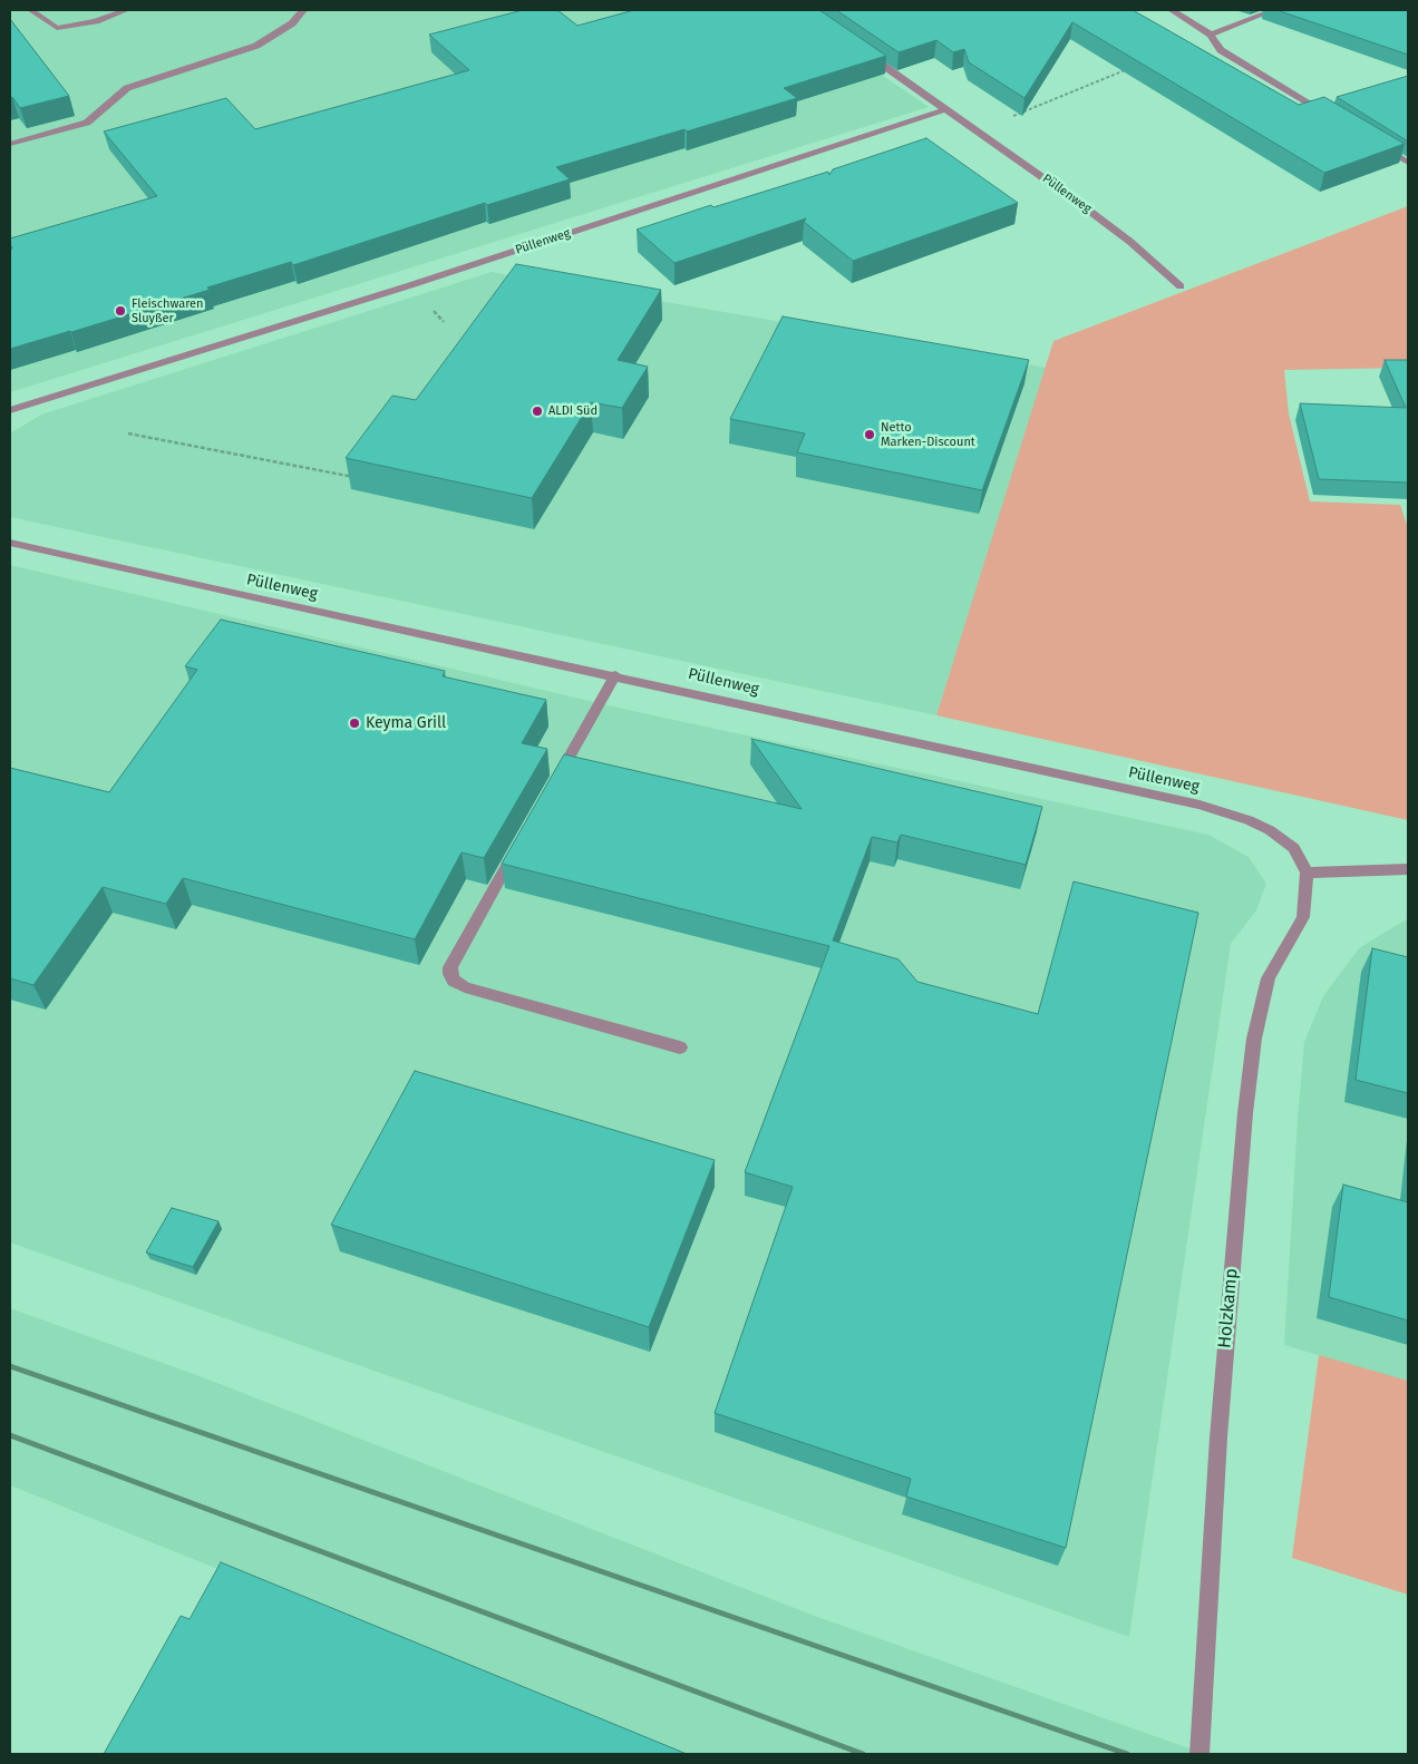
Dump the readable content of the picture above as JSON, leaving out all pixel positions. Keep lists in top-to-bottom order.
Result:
{
  "streets": {
    "street": ["Püllenweg", "Holzkamp"]
  },
  "crossings": [
    ["Püllenweg", "Holzkamp"]
  ],
  "places": [
    "Fleischwaren Sluyßer",
    "ALDI Süd",
    "Netto Marken-Discount",
    "Keyma Grill"
  ]
}
